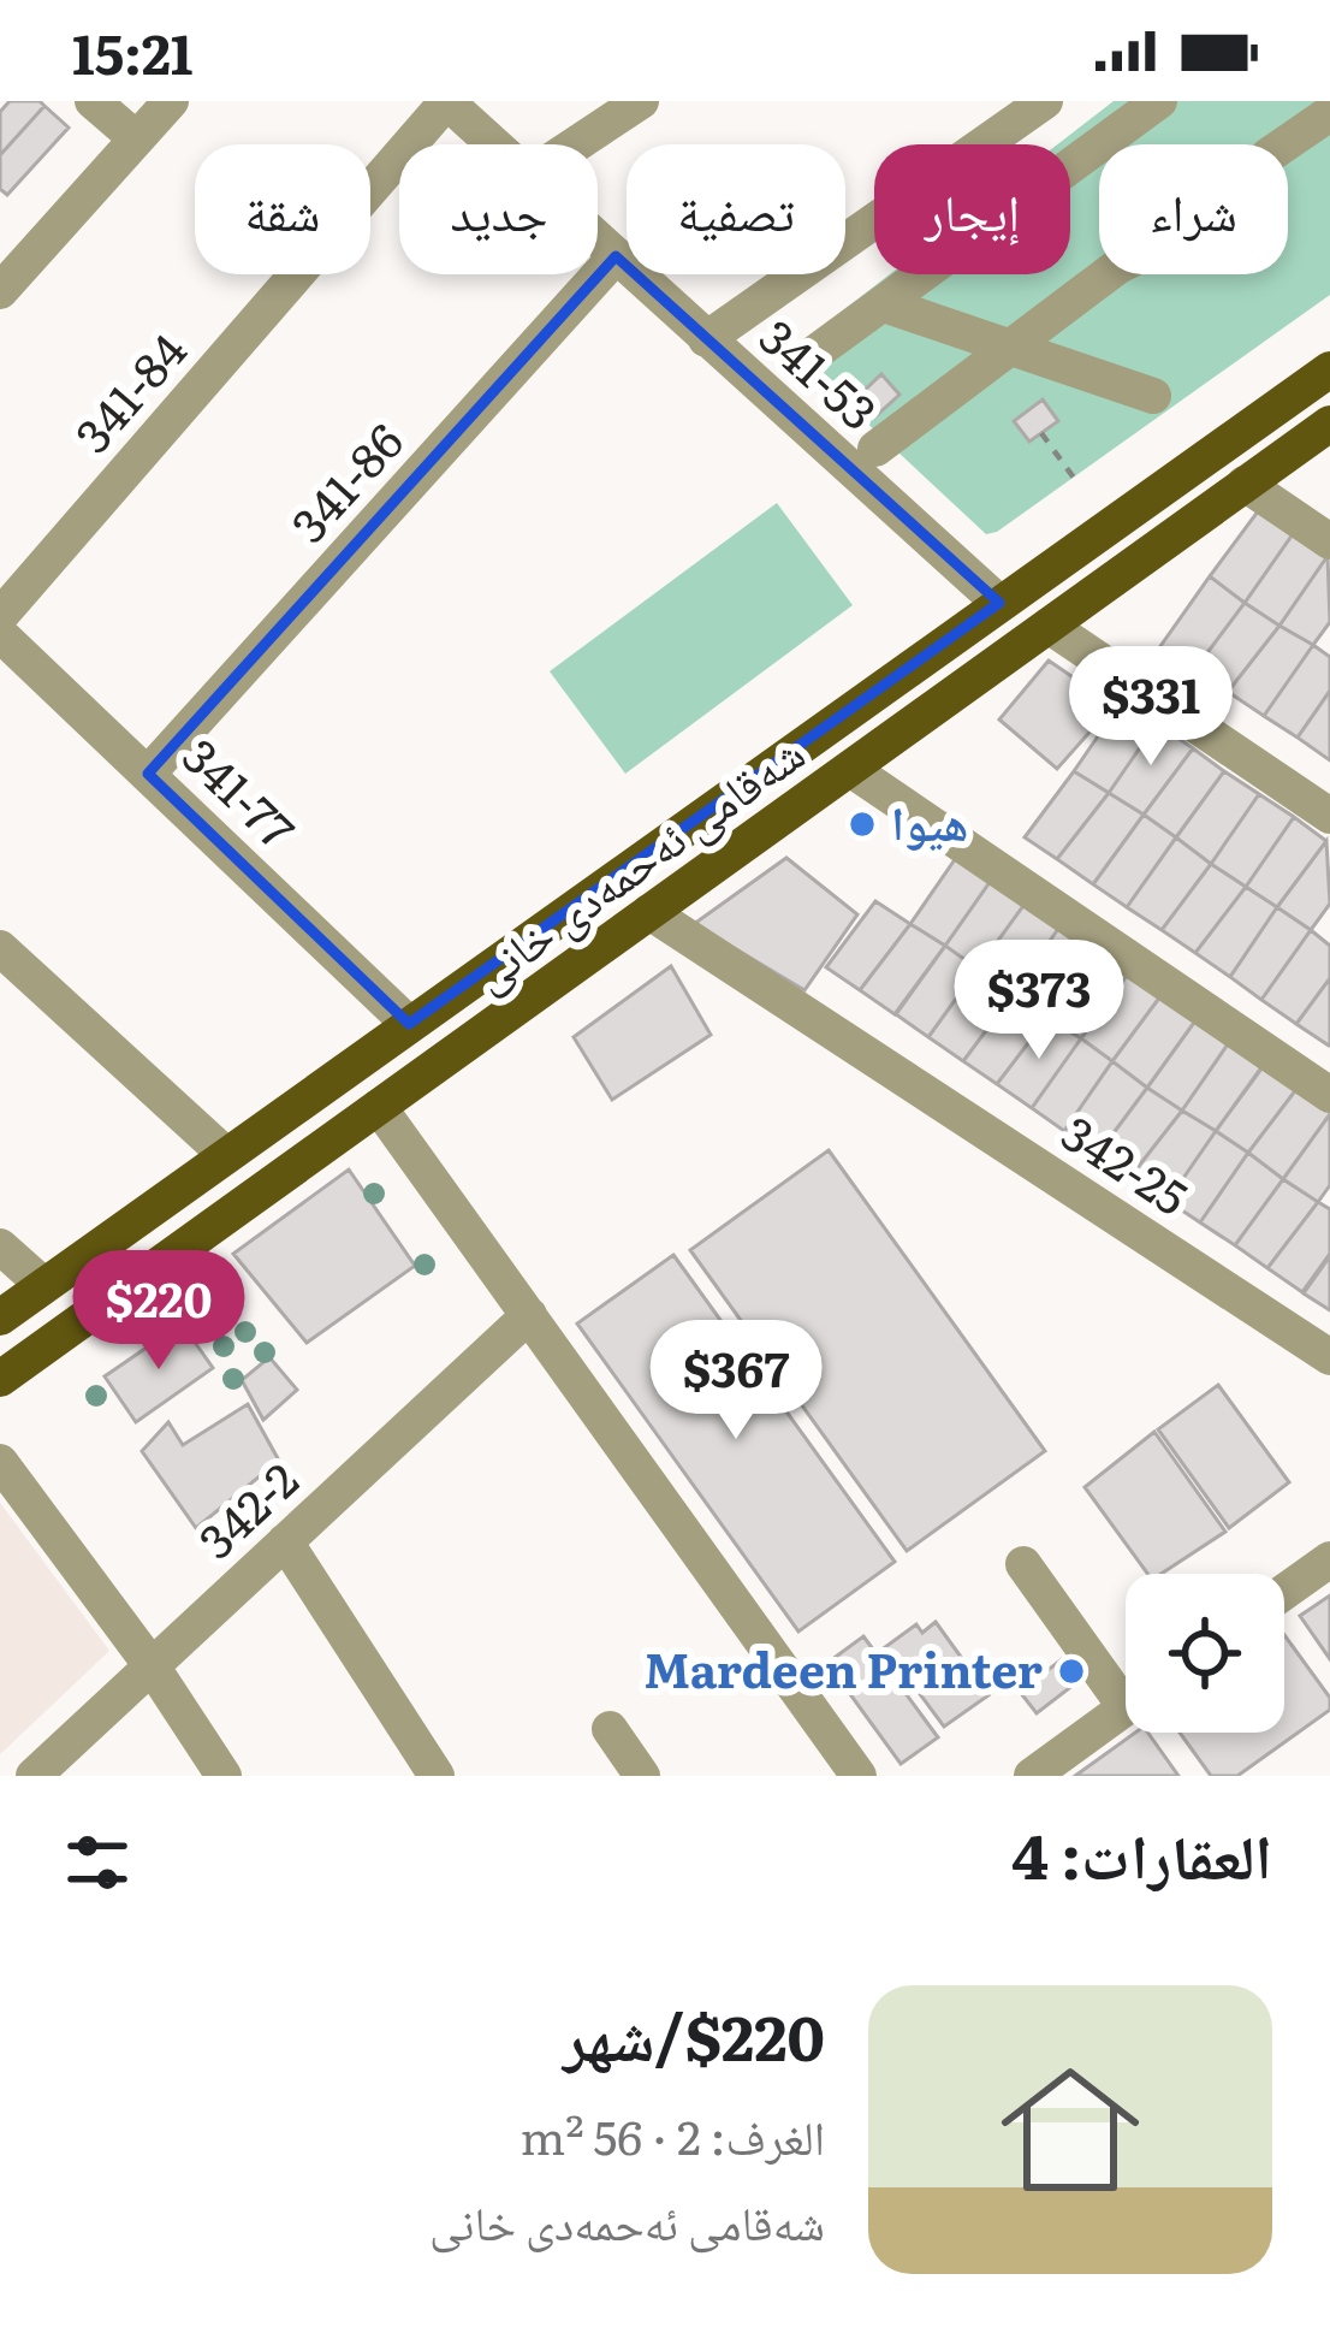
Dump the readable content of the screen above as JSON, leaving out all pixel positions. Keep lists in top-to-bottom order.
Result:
{
  "streets": {
    "main road": ["شەقامی ئەحمەدی خانی"],
    "street": [
      "341-53",
      "341-84",
      "341-86",
      "341-77",
      "342-25",
      "342-2"
    ]
  },
  "crossings": [
    ["341-53", "341-84"],
    ["341-53", "341-86"],
    ["341-53", "شەقامی ئەحمەدی خانی"],
    ["341-86", "341-77"],
    ["341-77", "شەقامی ئەحمەدی خانی"],
    ["شەقامی ئەحمەدی خانی", "342-25"]
  ],
  "places": ["هيوا", "Mardeen Printer"],
  "page": {
    "status": "15:21",
    "chip": [
      "شراء",
      "إيجار",
      "تصفية",
      "جديد",
      "شقة"
    ],
    "price": [
      "$331",
      "$373",
      "$220",
      "$367"
    ],
    "heading": "العقارات: 4",
    "list": [
      {
        "name": "$220/شهر",
        "note": "الغرف: 2 · 56 m² · شەقامی ئەحمەدی خانی"
      }
    ]
  }
}
